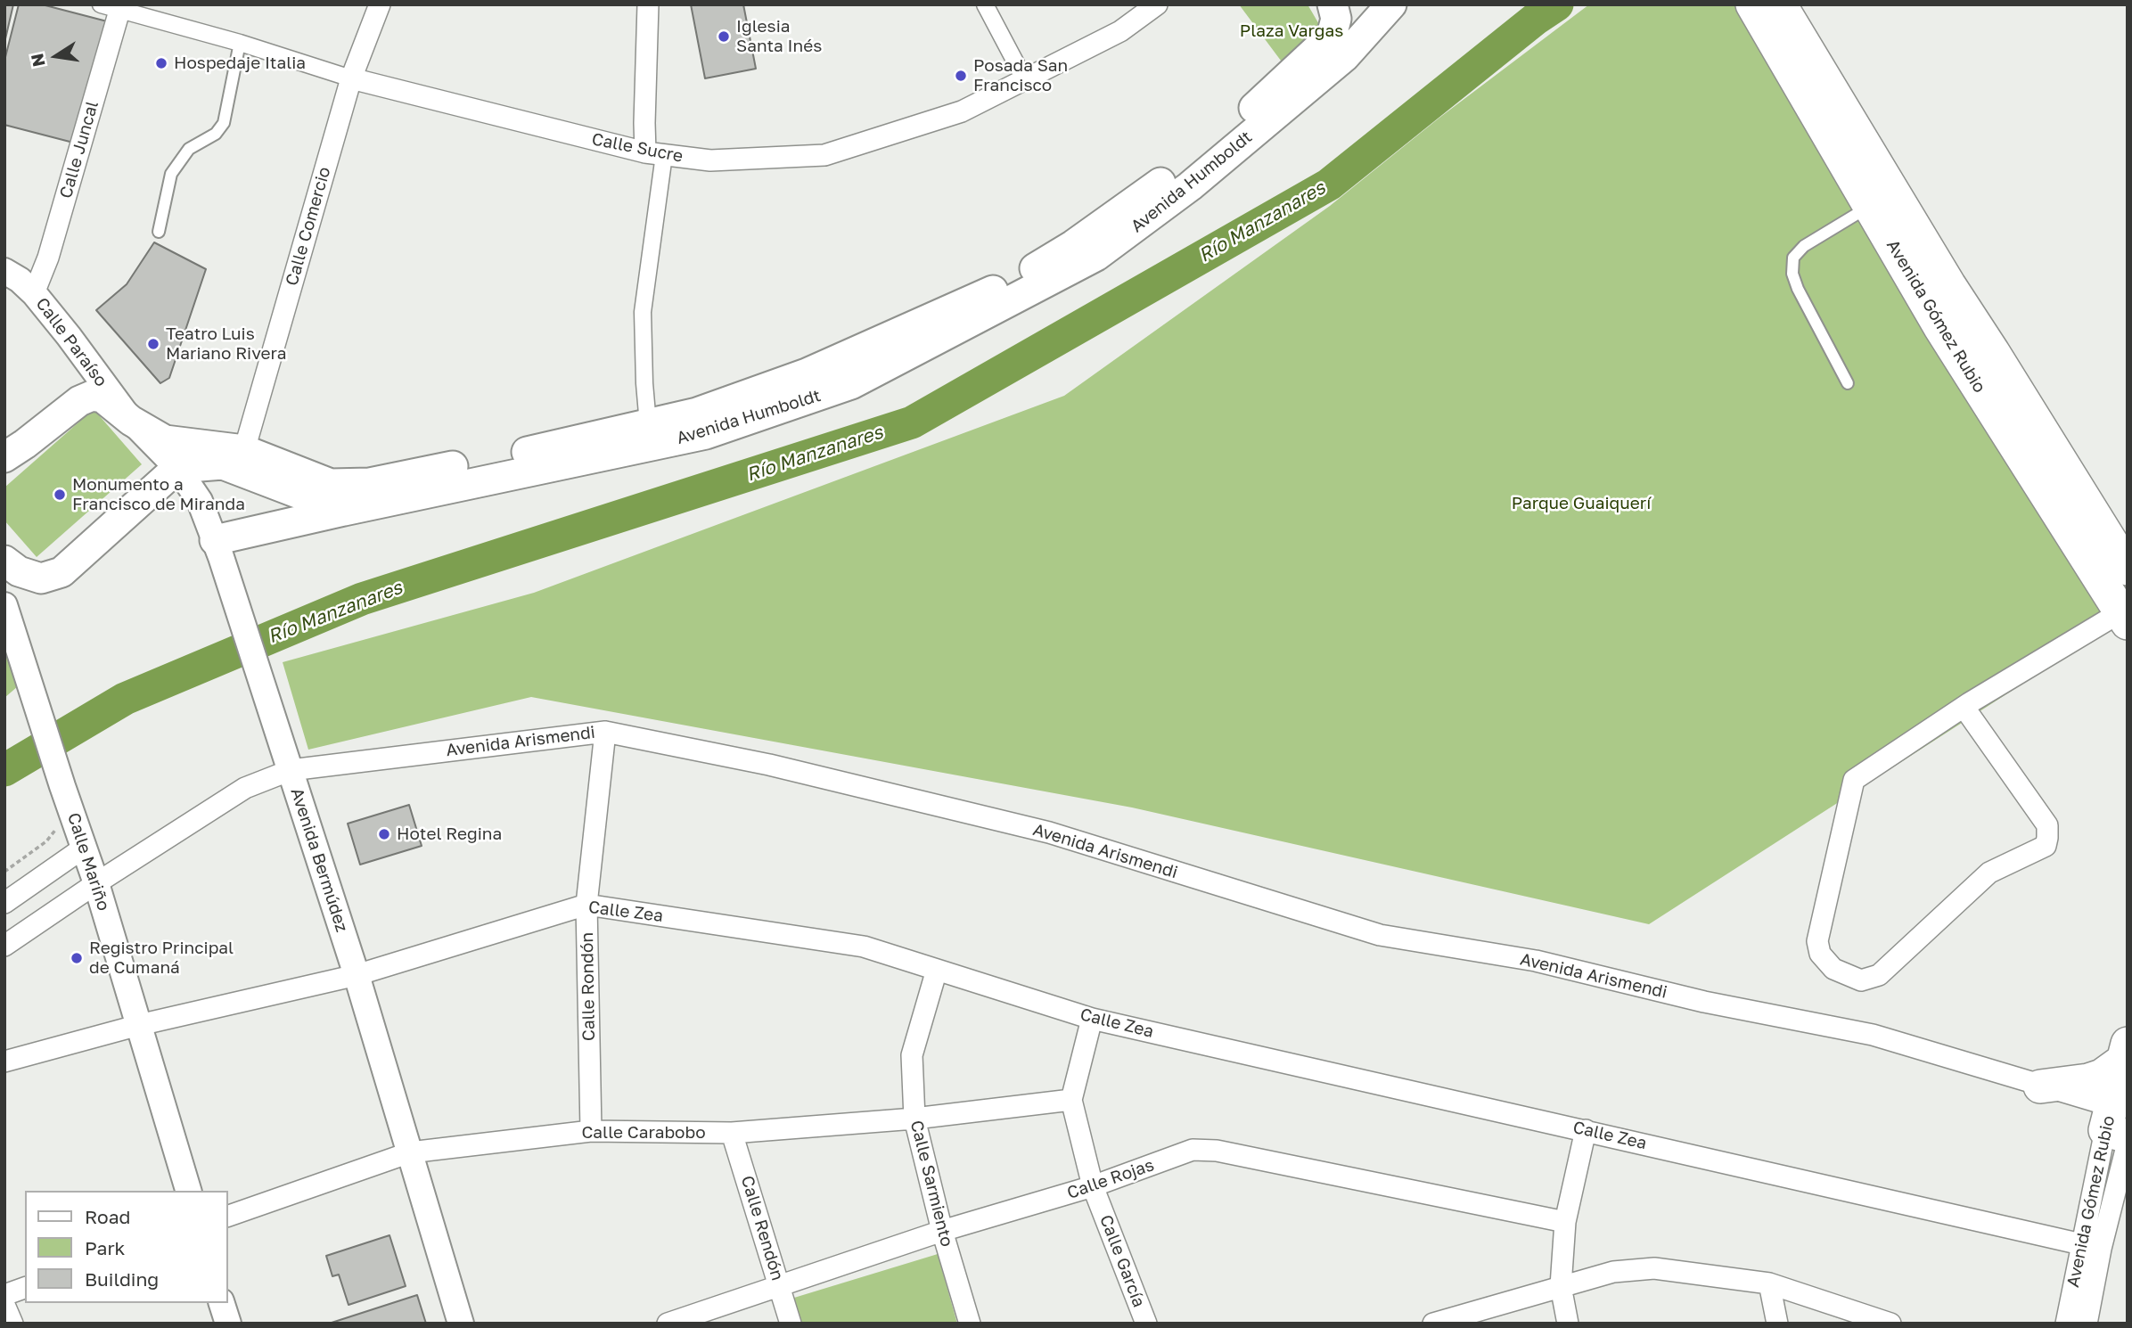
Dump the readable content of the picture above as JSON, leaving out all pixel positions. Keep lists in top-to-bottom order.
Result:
{
  "streets": {
    "main road": ["Avenida Humboldt", "Avenida Gómez Rubio"],
    "street": [
      "Calle Sucre",
      "Calle Juncal",
      "Calle Comercio",
      "Calle Paraíso",
      "Avenida Arismendi",
      "Avenida Bermúdez",
      "Calle Mariño",
      "Calle Zea",
      "Calle Rondón",
      "Calle Carabobo",
      "Calle Rojas",
      "Calle Sarmiento",
      "Calle Rendón",
      "Calle García"
    ]
  },
  "crossings": [
    ["Calle Sucre", "Calle Juncal"],
    ["Calle Sucre", "Calle Comercio"],
    ["Calle Juncal", "Calle Paraíso"],
    ["Avenida Humboldt", "Calle Comercio"],
    ["Avenida Humboldt", "Calle Paraíso"],
    ["Avenida Humboldt", "Avenida Bermúdez"],
    ["Avenida Gómez Rubio", "Avenida Arismendi"],
    ["Avenida Gómez Rubio", "Calle Zea"],
    ["Calle Paraíso", "Avenida Bermúdez"],
    ["Avenida Arismendi", "Avenida Bermúdez"],
    ["Avenida Arismendi", "Calle Mariño"],
    ["Avenida Arismendi", "Calle Rondón"],
    ["Avenida Bermúdez", "Calle Zea"],
    ["Avenida Bermúdez", "Calle Carabobo"],
    ["Calle Mariño", "Calle Zea"],
    ["Calle Zea", "Calle Rondón"],
    ["Calle Zea", "Calle Sarmiento"],
    ["Calle Zea", "Calle García"],
    ["Calle Rondón", "Calle Carabobo"],
    ["Calle Carabobo", "Calle Sarmiento"],
    ["Calle Carabobo", "Calle Rendón"],
    ["Calle Carabobo", "Calle García"],
    ["Calle Rojas", "Calle Sarmiento"],
    ["Calle Rojas", "Calle Rendón"],
    ["Calle Rojas", "Calle García"]
  ],
  "water": ["Río Manzanares"],
  "parks": ["Plaza Vargas", "Parque Guaiquerí"],
  "places": [
    "Iglesia Santa Inés",
    "Hospedaje Italia",
    "Posada San Francisco",
    "Teatro Luis Mariano Rivera",
    "Monumento a Francisco de Miranda",
    "Hotel Regina",
    "Registro Principal de Cumaná"
  ],
  "legend": ["Road", "Park", "Building"],
  "north": "left"
}
